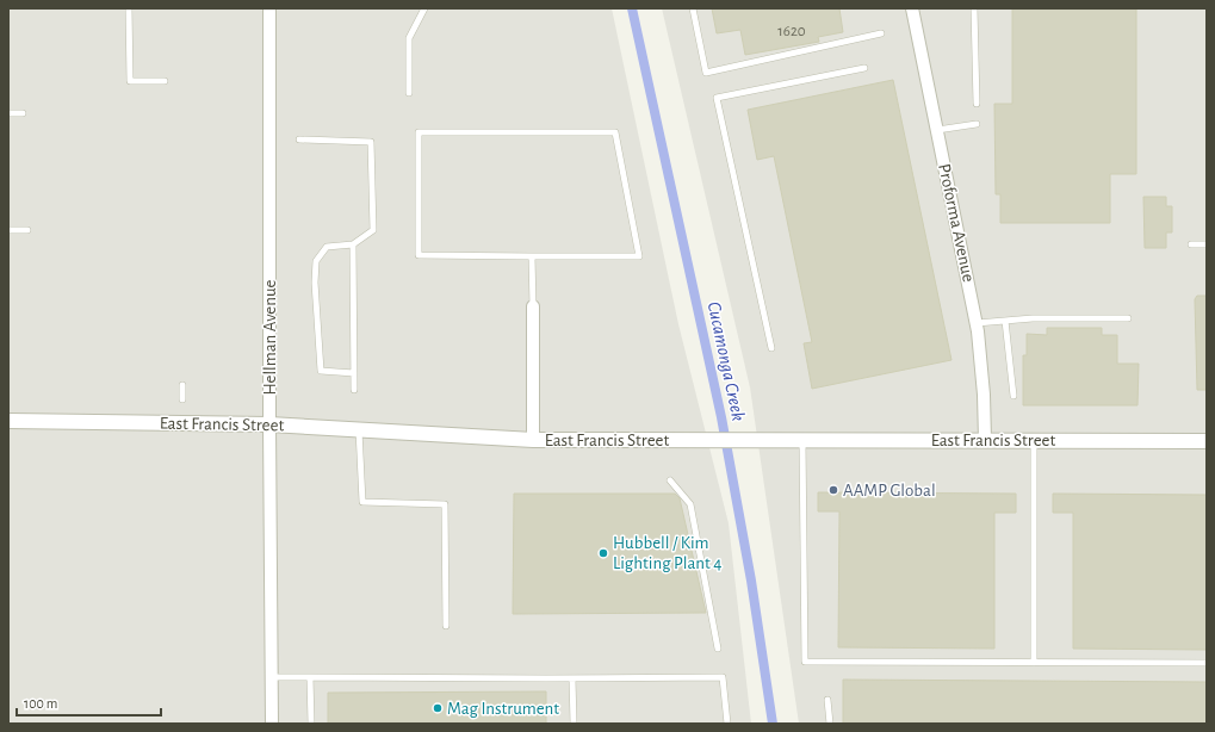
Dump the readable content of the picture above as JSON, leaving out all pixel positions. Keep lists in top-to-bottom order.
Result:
{
  "streets": {
    "street": ["Proforma Avenue", "Hellman Avenue", "East Francis Street"]
  },
  "crossings": [
    ["Proforma Avenue", "East Francis Street"],
    ["Hellman Avenue", "East Francis Street"]
  ],
  "water": ["Cucamonga Creek"],
  "places": ["AAMP Global", "Hubbell / Kim Lighting Plant 4", "Mag Instrument"],
  "house_numbers": ["1620"],
  "scale_bar": "100 m"
}
